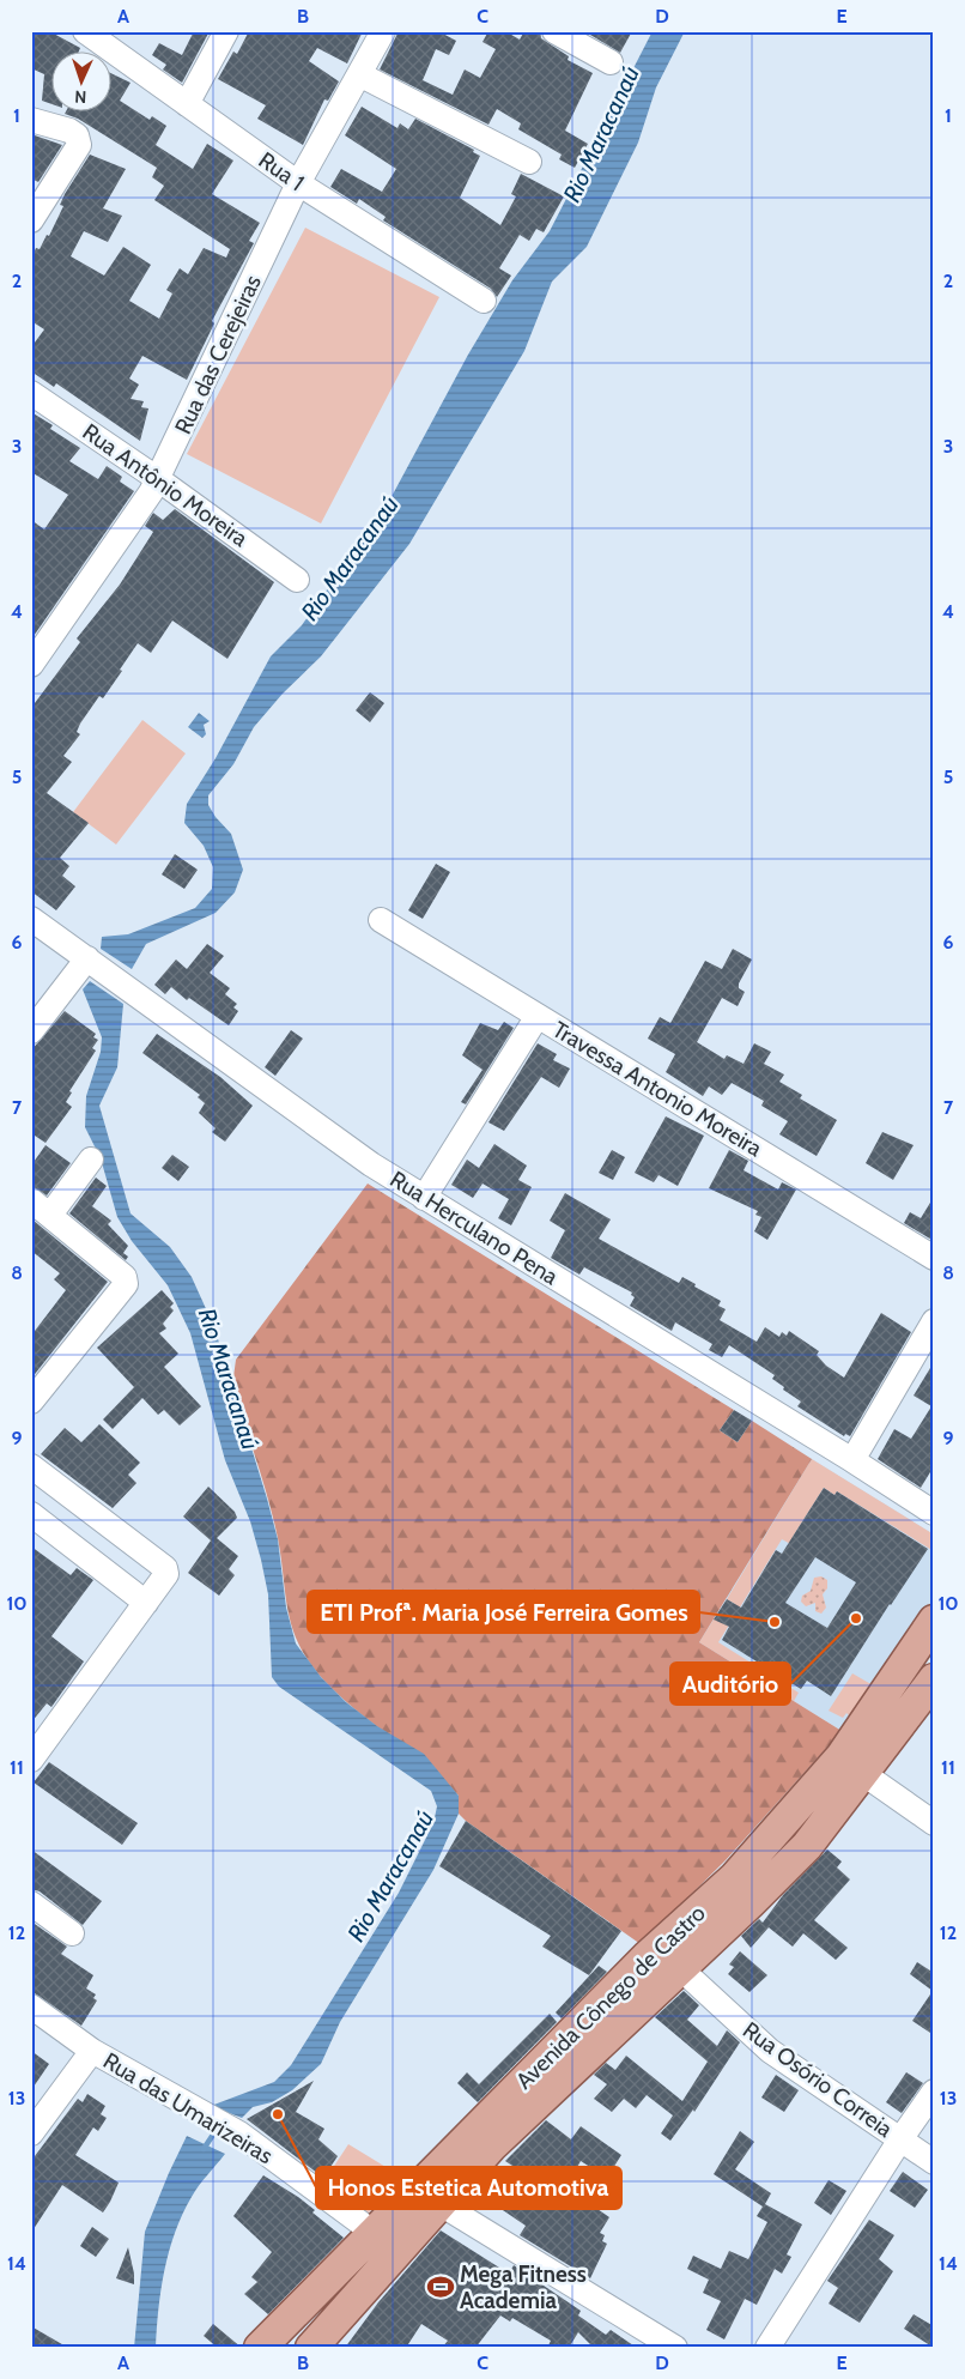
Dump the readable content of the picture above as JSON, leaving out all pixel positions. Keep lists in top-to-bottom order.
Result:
{
  "streets": {
    "main road": ["Avenida Cônego de Castro"],
    "street": [
      "Rua 1",
      "Rua das Cerejeiras",
      "Rua Antônio Moreira",
      "Travessa Antonio Moreira",
      "Rua Herculano Pena",
      "Rua Osório Correia",
      "Rua das Umarizeiras"
    ]
  },
  "crossings": [
    ["Rua 1", "Rua das Cerejeiras"],
    ["Rua das Cerejeiras", "Rua Antônio Moreira"],
    ["Avenida Cônego de Castro", "Rua Osório Correia"],
    ["Avenida Cônego de Castro", "Rua das Umarizeiras"]
  ],
  "water": ["Rio Maracanaú"],
  "places": {
    "other": ["Auditório", "ETI Profª. Maria José Ferreira Gomes", "Honos Estetica Automotiva"],
    "sports": ["Mega Fitness Academia"]
  },
  "north": "bottom",
  "grid": {
    "columns": [
      "A",
      "B",
      "C",
      "D",
      "E"
    ],
    "rows": [
      "1",
      "2",
      "3",
      "4",
      "5",
      "6",
      "7",
      "8",
      "9",
      "10",
      "11",
      "12",
      "13",
      "14"
    ]
  }
}
